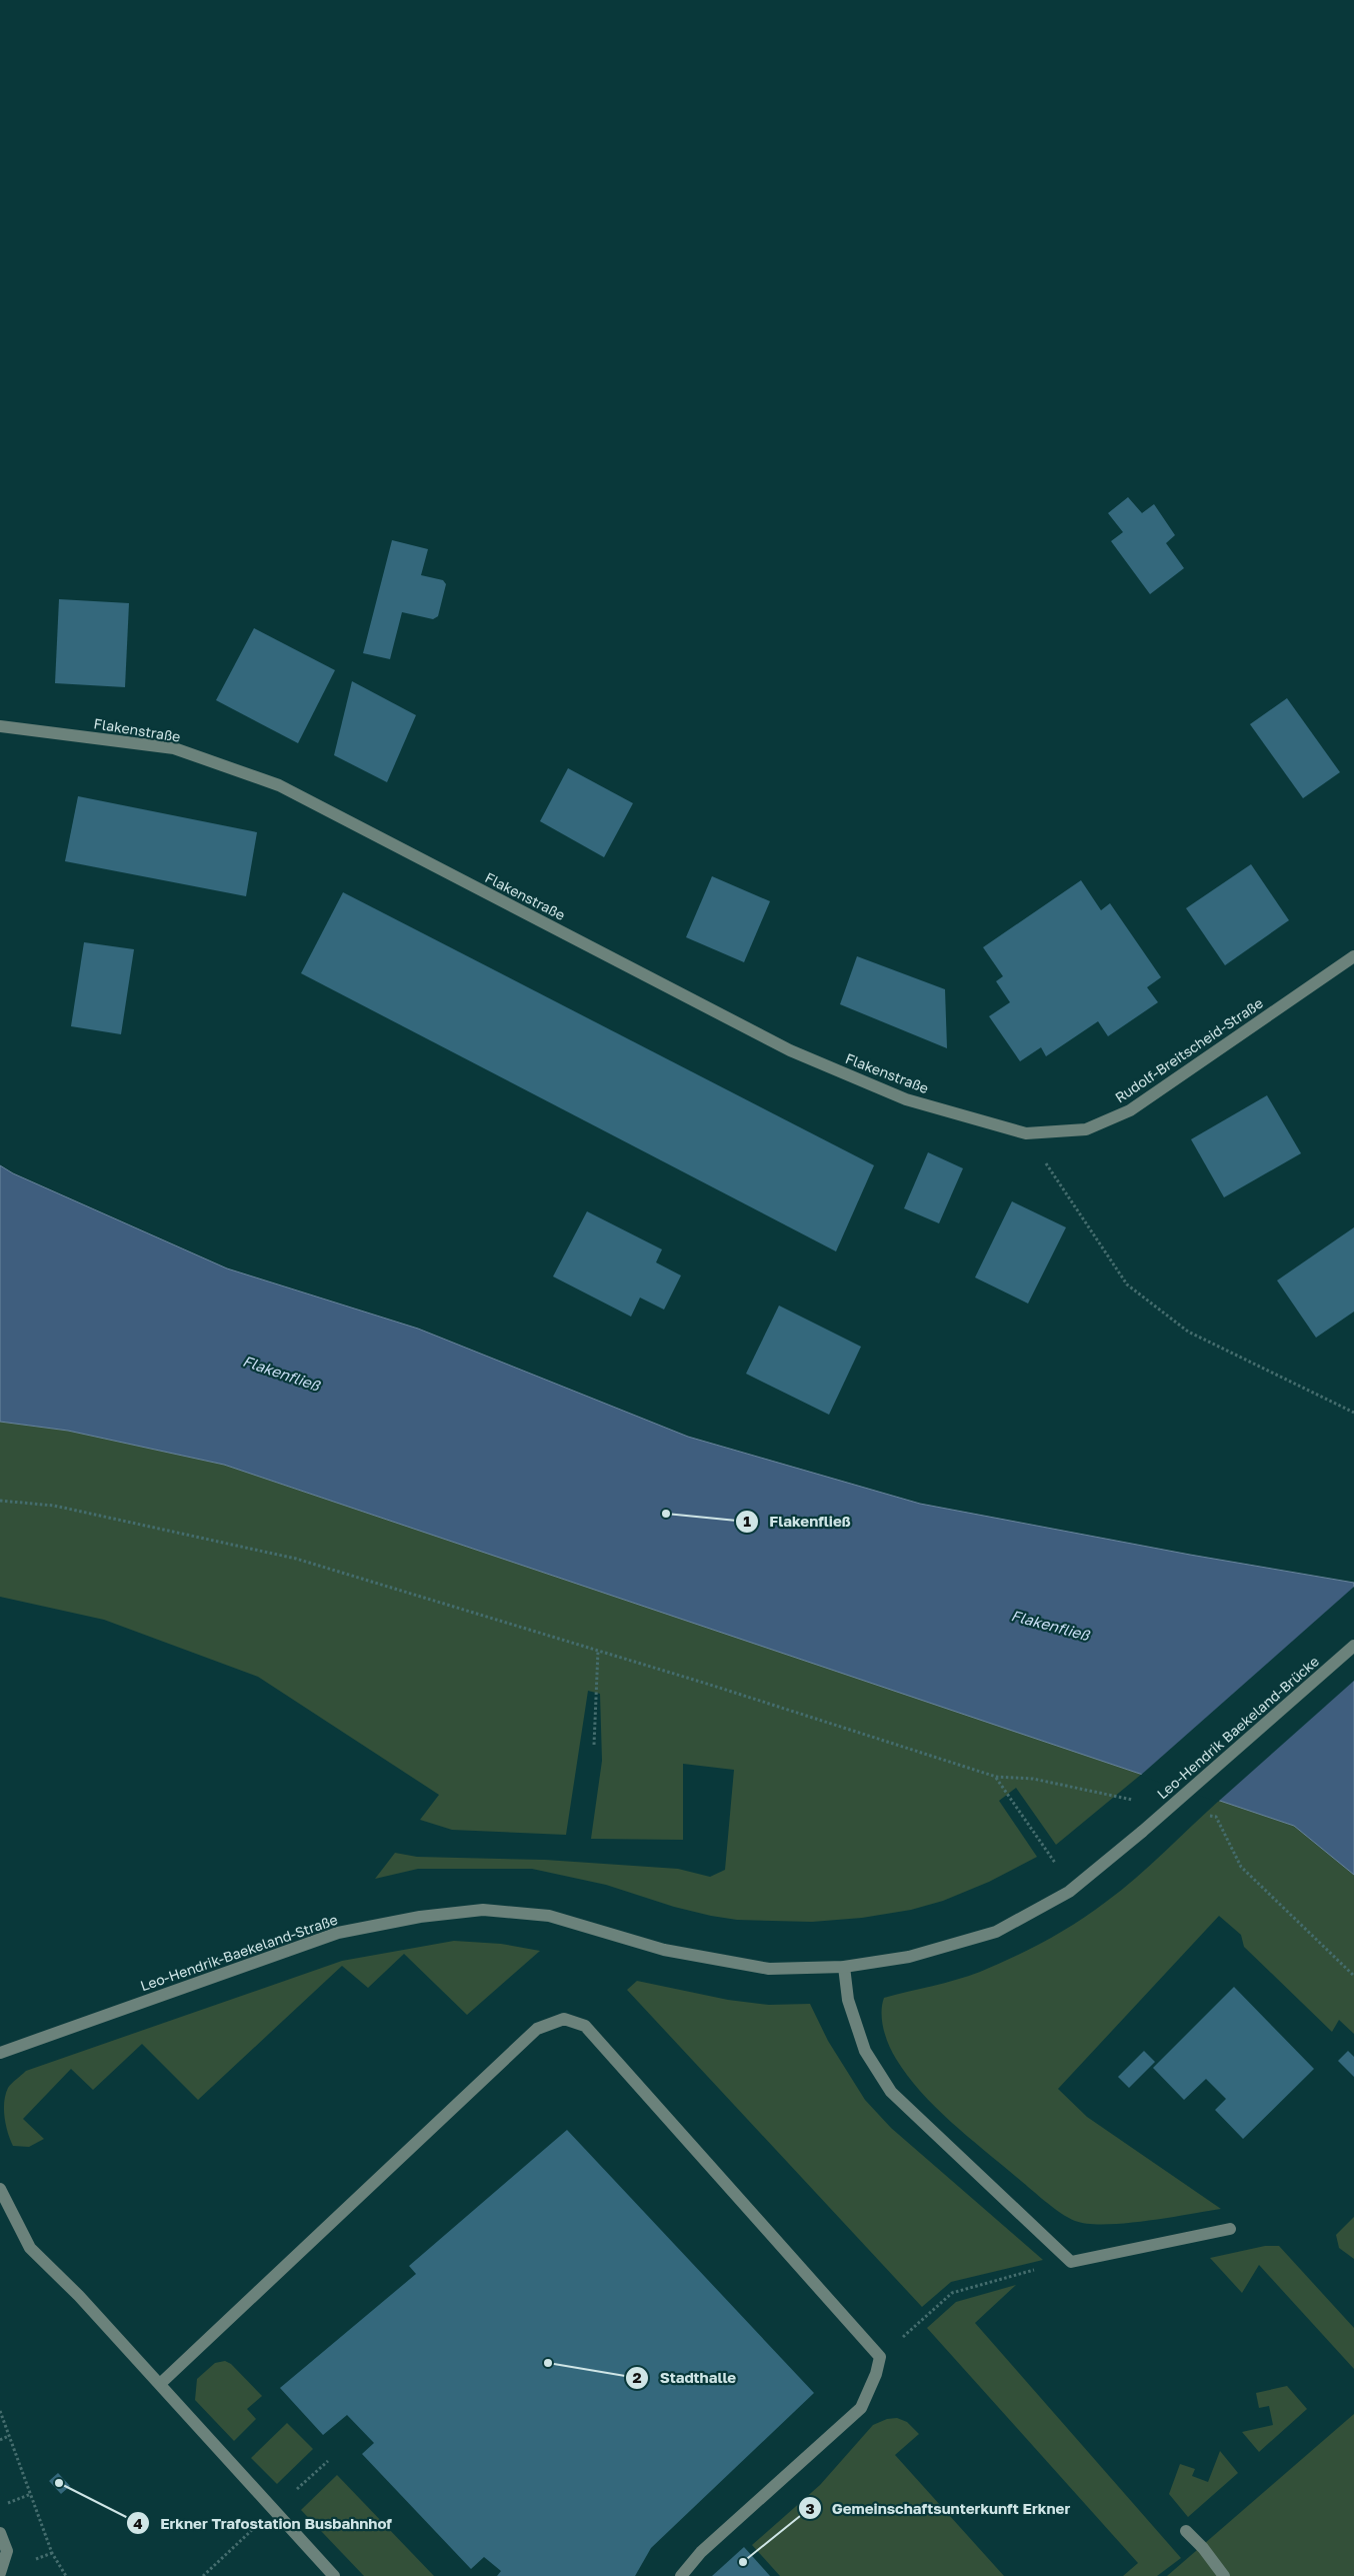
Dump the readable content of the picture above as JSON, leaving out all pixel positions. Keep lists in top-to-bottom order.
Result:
{
  "streets": {
    "street": [
      "Flakenstraße",
      "Rudolf-Breitscheid-Straße",
      "Leo-Hendrik Baekeland-Brücke",
      "Leo-Hendrik-Baekeland-Straße"
    ]
  },
  "crossings": [
    ["Flakenstraße", "Rudolf-Breitscheid-Straße"],
    ["Leo-Hendrik Baekeland-Brücke", "Leo-Hendrik-Baekeland-Straße"]
  ],
  "water": ["Flakenfließ"],
  "places": [
    "Flakenfließ",
    "Stadthalle",
    "Erkner Trafostation Busbahnhof",
    "Gemeinschaftsunterkunft Erkner"
  ]
}
